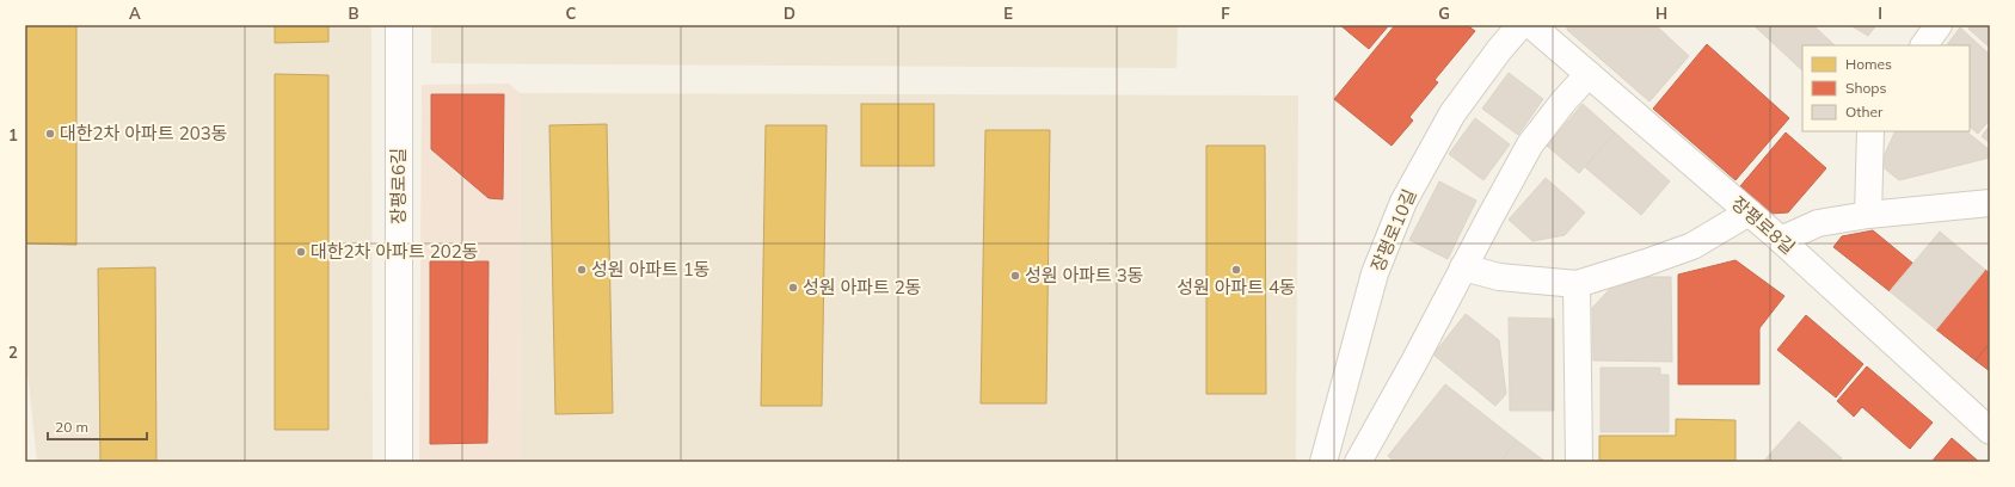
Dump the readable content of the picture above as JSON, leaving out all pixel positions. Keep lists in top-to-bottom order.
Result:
{
  "streets": {
    "street": ["장평로6길", "장평로8길", "장평로10길"]
  },
  "places": [
    "대한2차 아파트 203동",
    "대한2차 아파트 202동",
    "성원 아파트 1동",
    "성원 아파트 4동",
    "성원 아파트 3동",
    "성원 아파트 2동"
  ],
  "legend": ["Homes", "Shops", "Other"],
  "scale_bar": "20 m",
  "grid": {
    "columns": [
      "A",
      "B",
      "C",
      "D",
      "E",
      "F",
      "G",
      "H",
      "I"
    ],
    "rows": ["1", "2"]
  }
}
